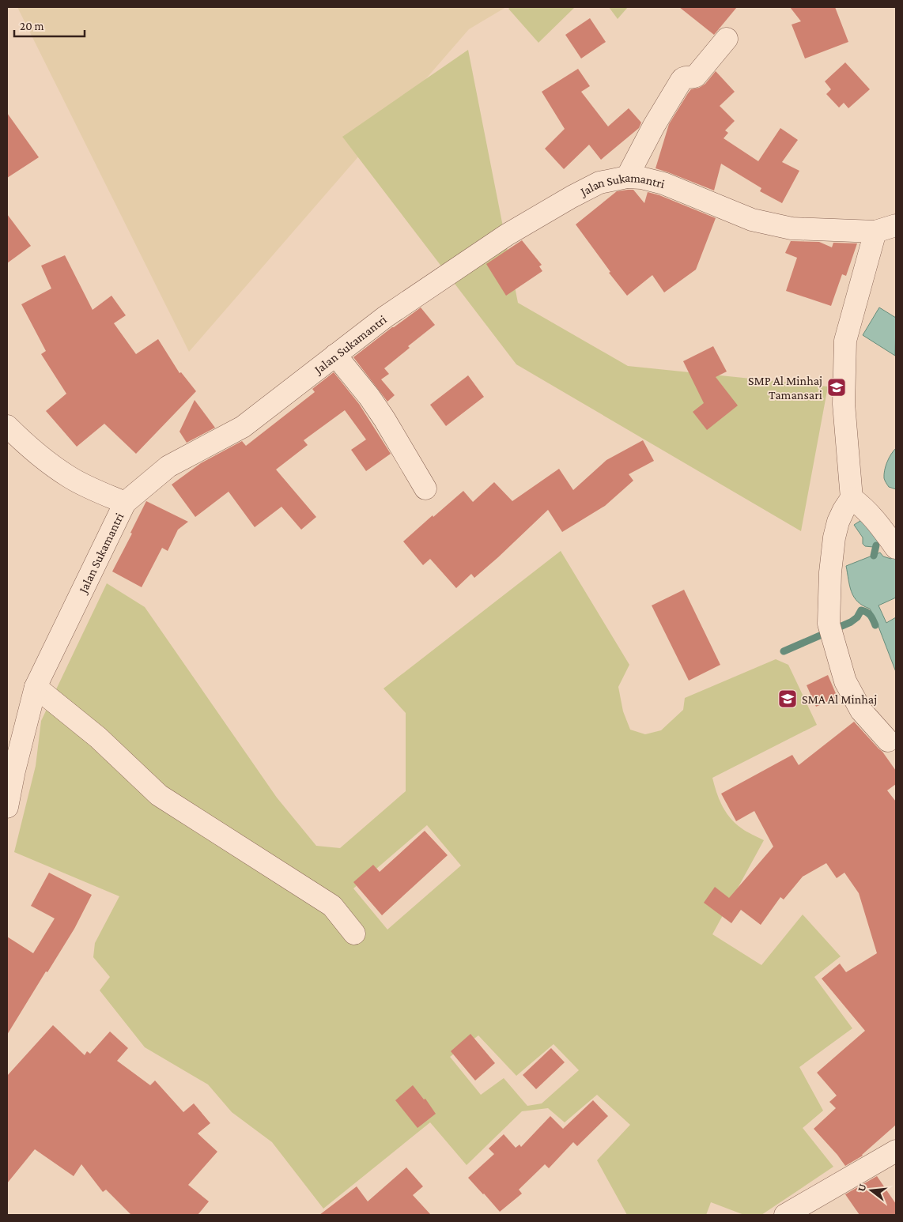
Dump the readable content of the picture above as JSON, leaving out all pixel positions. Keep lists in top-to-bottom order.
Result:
{
  "streets": {
    "street": ["Jalan Sukamantri"]
  },
  "places": {
    "school or university": ["SMP Al Minhaj Tamansari", "SMA Al Minhaj"]
  },
  "scale_bar": "20 m",
  "north": "left"
}
